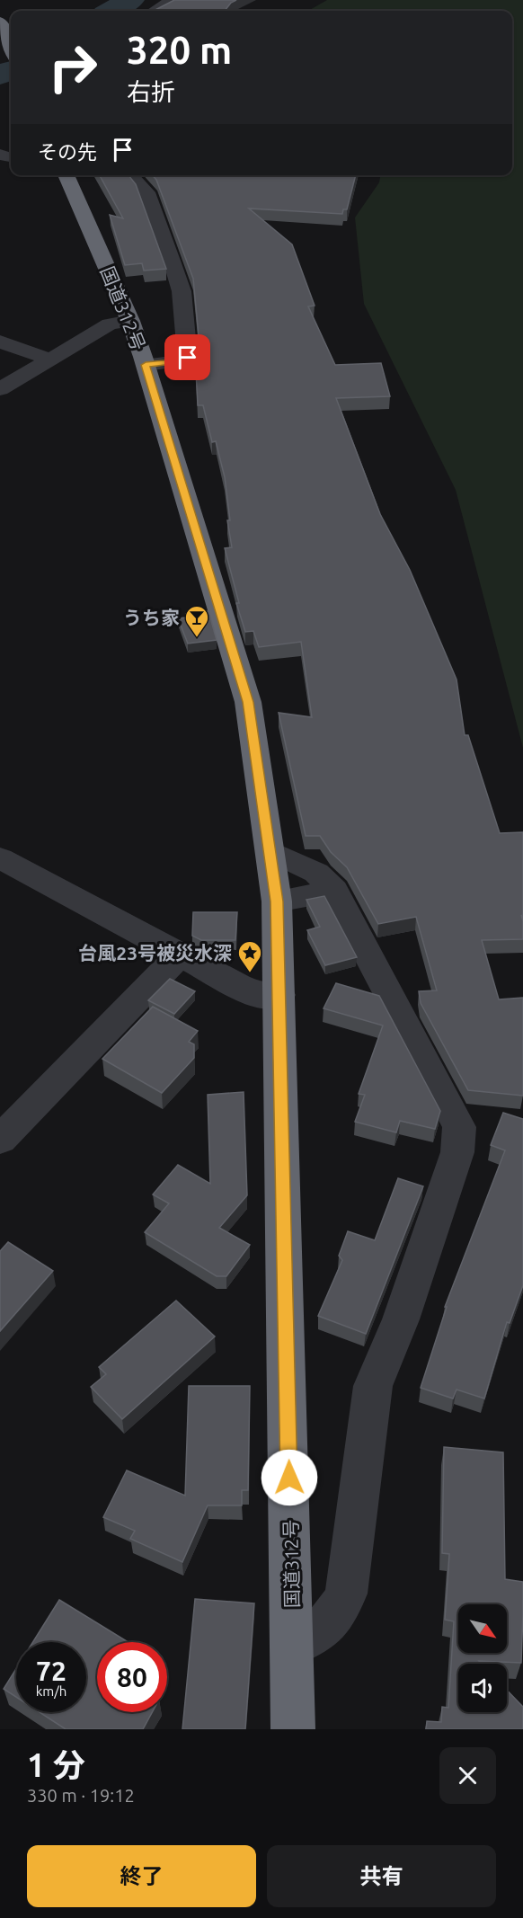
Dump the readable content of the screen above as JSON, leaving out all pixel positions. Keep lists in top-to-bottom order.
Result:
{
  "streets": {
    "highway": ["国道312号"]
  },
  "places": {
    "bar": ["うち家"],
    "place": ["台風23号被災水深"]
  },
  "north": "bottom right",
  "page": {
    "turn": ["320 m", "右折"],
    "then": "その先",
    "speed": "72 km/h",
    "limit": "80",
    "heading": ["1 分", "330 m · 19:12"],
    "buttons": ["終了", "共有"]
  }
}
